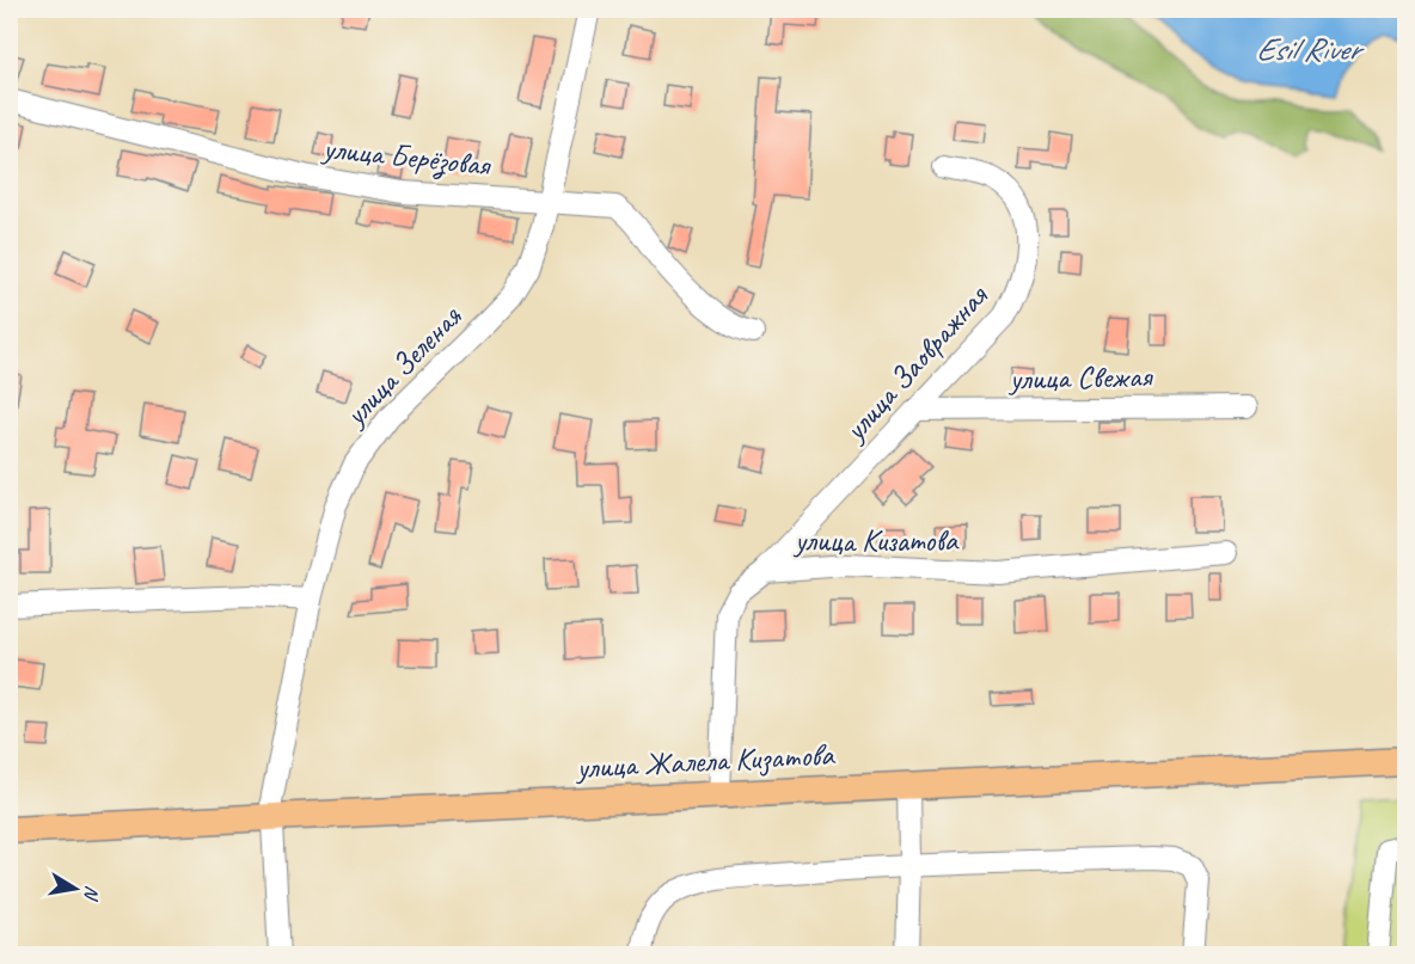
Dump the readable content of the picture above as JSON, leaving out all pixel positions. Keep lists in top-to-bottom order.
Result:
{
  "streets": {
    "main road": ["улица Жалела Кизатова"],
    "street": [
      "улица Берёзовая",
      "улица Заовражная",
      "улица Зеленая",
      "улица Свежая",
      "улица Кизатова"
    ]
  },
  "crossings": [
    ["улица Берёзовая", "улица Зеленая"],
    ["улица Заовражная", "улица Свежая"],
    ["улица Заовражная", "улица Кизатова"],
    ["улица Зеленая", "улица Жалела Кизатова"],
    ["улица Кизатова", "улица Жалела Кизатова"]
  ],
  "water": ["Esil River"],
  "north": "right"
}
